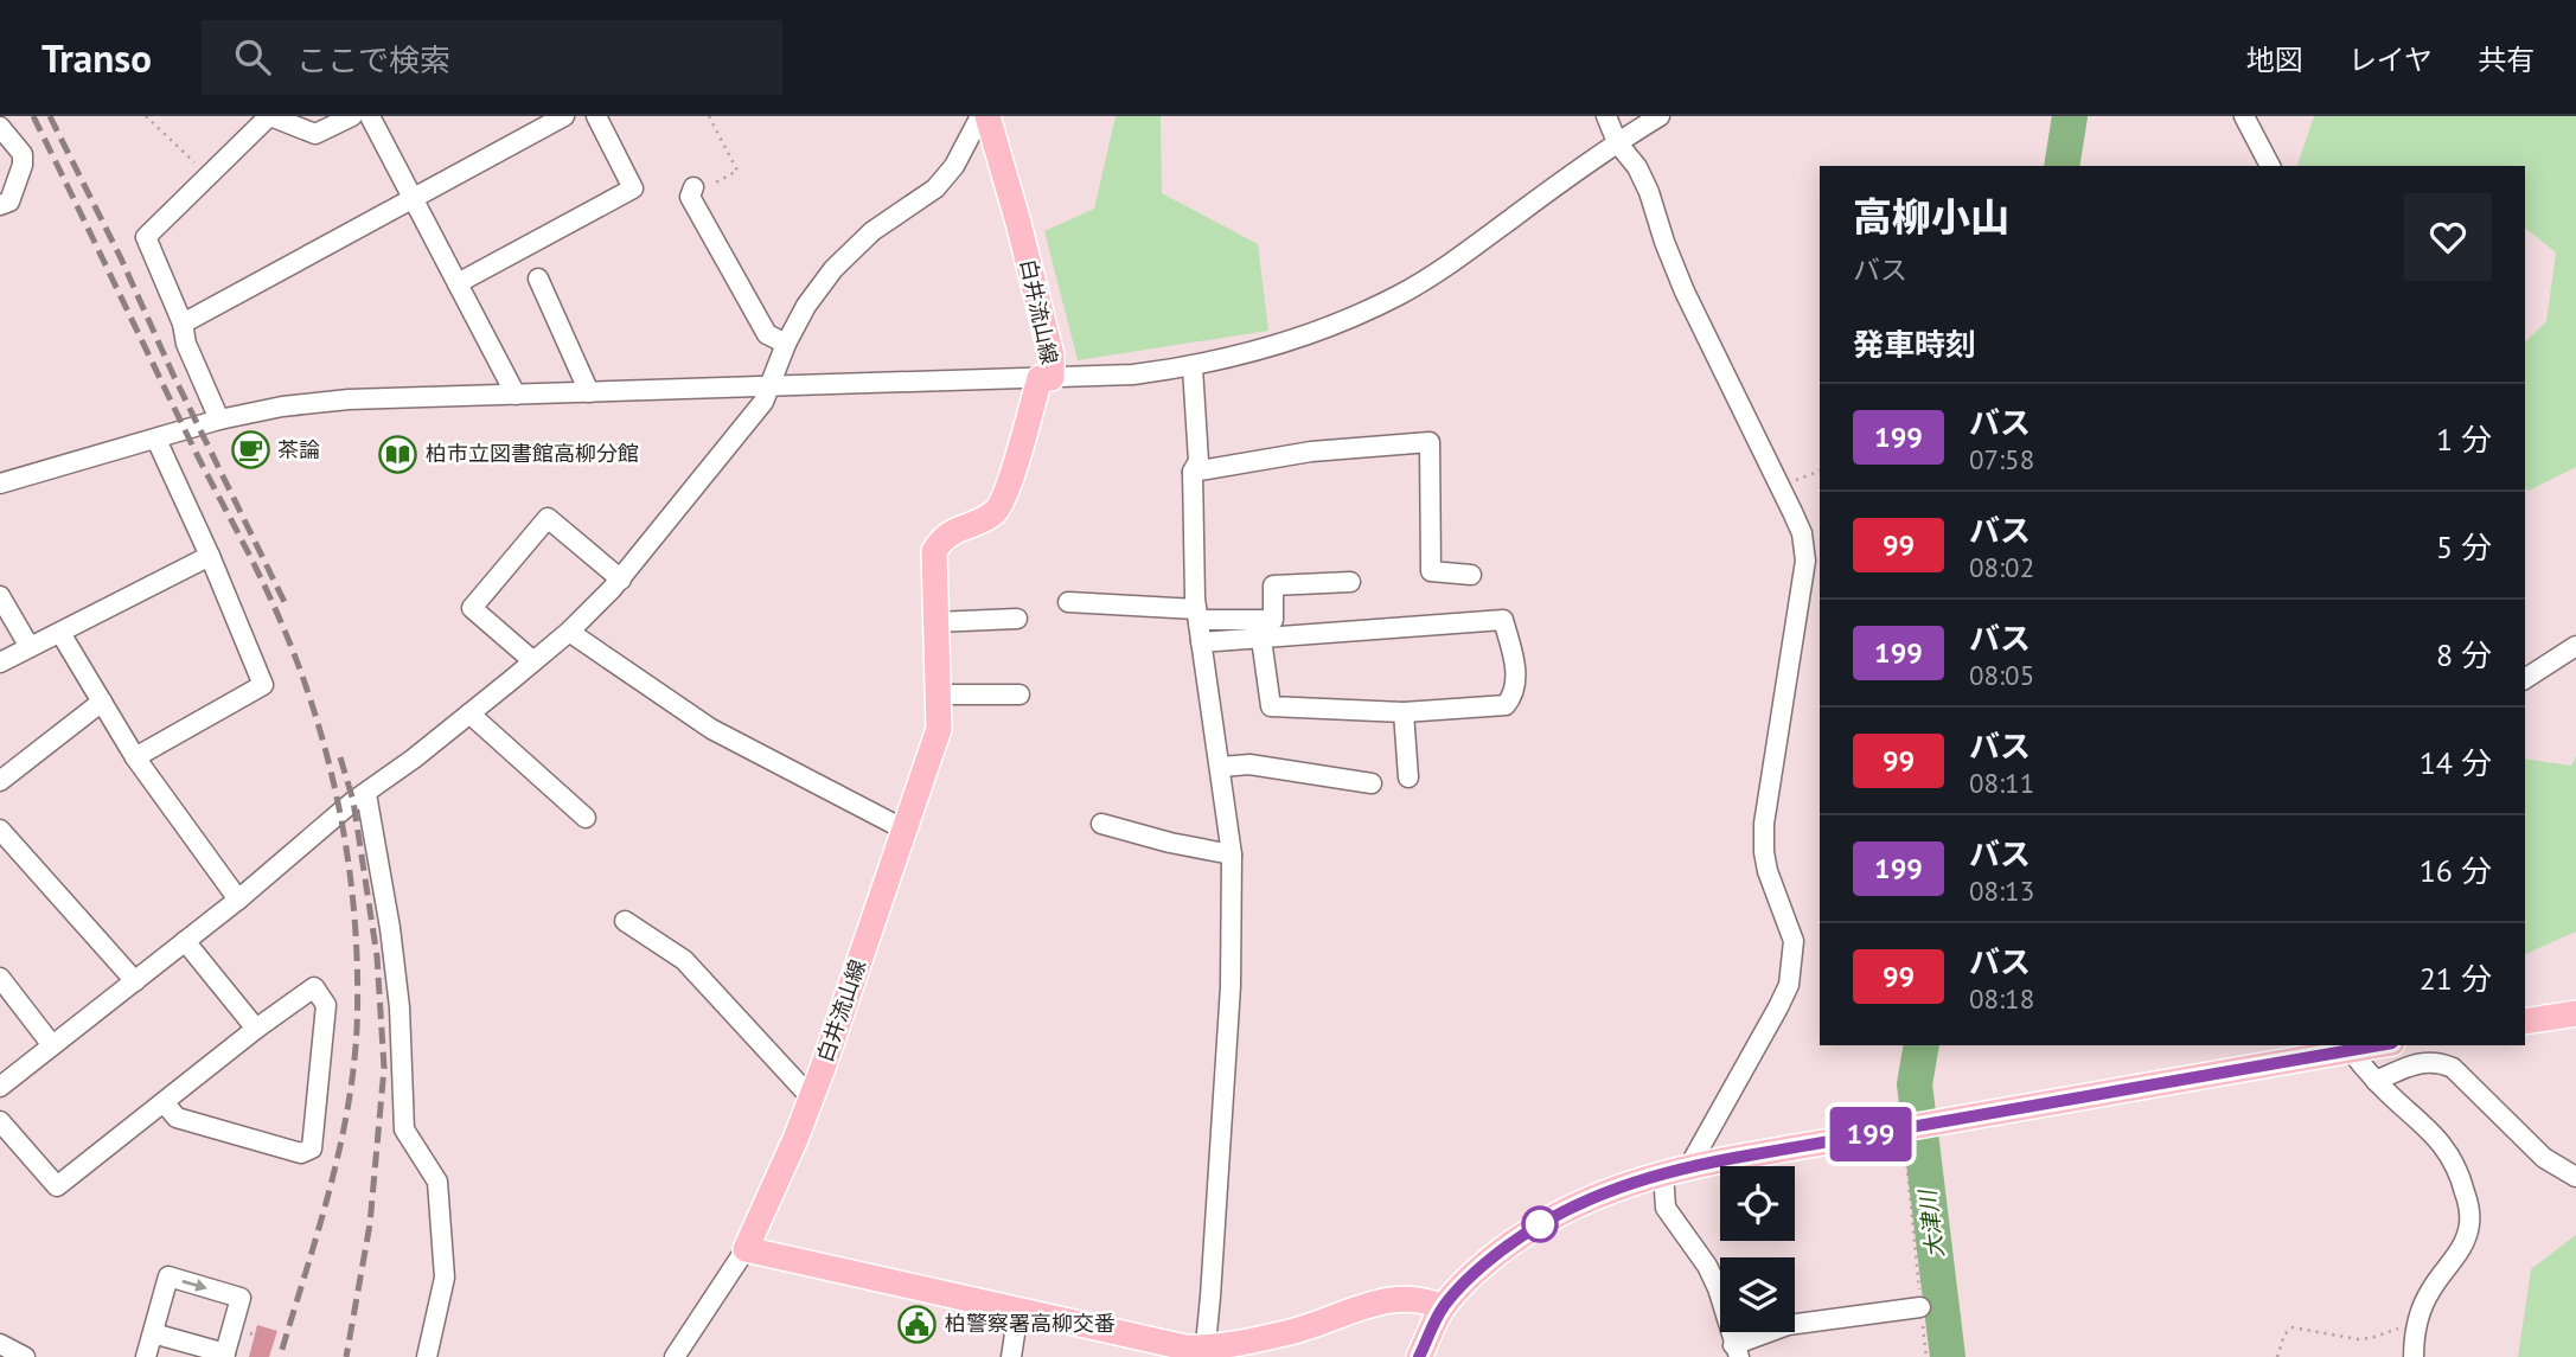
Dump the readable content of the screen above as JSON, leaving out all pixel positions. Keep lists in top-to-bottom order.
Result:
{
  "streets": {
    "main road": ["白井流山線"]
  },
  "water": ["大津川"],
  "places": {
    "cafe": ["茶論"],
    "library": ["柏市立図書館高柳分館"],
    "public building": ["柏警察署高柳交番"]
  },
  "lines": ["bus line 199"],
  "page": {
    "header": "Transo",
    "search": "ここで検索",
    "nav": ["地図", "レイヤ", "共有"],
    "on_map": "199",
    "heading": [
      ["高柳小山", "バス"],
      "発車時刻"
    ],
    "list": [
      {
        "mark": "199",
        "name": "バス",
        "note": "07:58",
        "value": "1 分"
      },
      {
        "mark": "99",
        "name": "バス",
        "note": "08:02",
        "value": "5 分"
      },
      {
        "mark": "199",
        "name": "バス",
        "note": "08:05",
        "value": "8 分"
      },
      {
        "mark": "99",
        "name": "バス",
        "note": "08:11",
        "value": "14 分"
      },
      {
        "mark": "199",
        "name": "バス",
        "note": "08:13",
        "value": "16 分"
      },
      {
        "mark": "99",
        "name": "バス",
        "note": "08:18",
        "value": "21 分"
      }
    ]
  }
}
